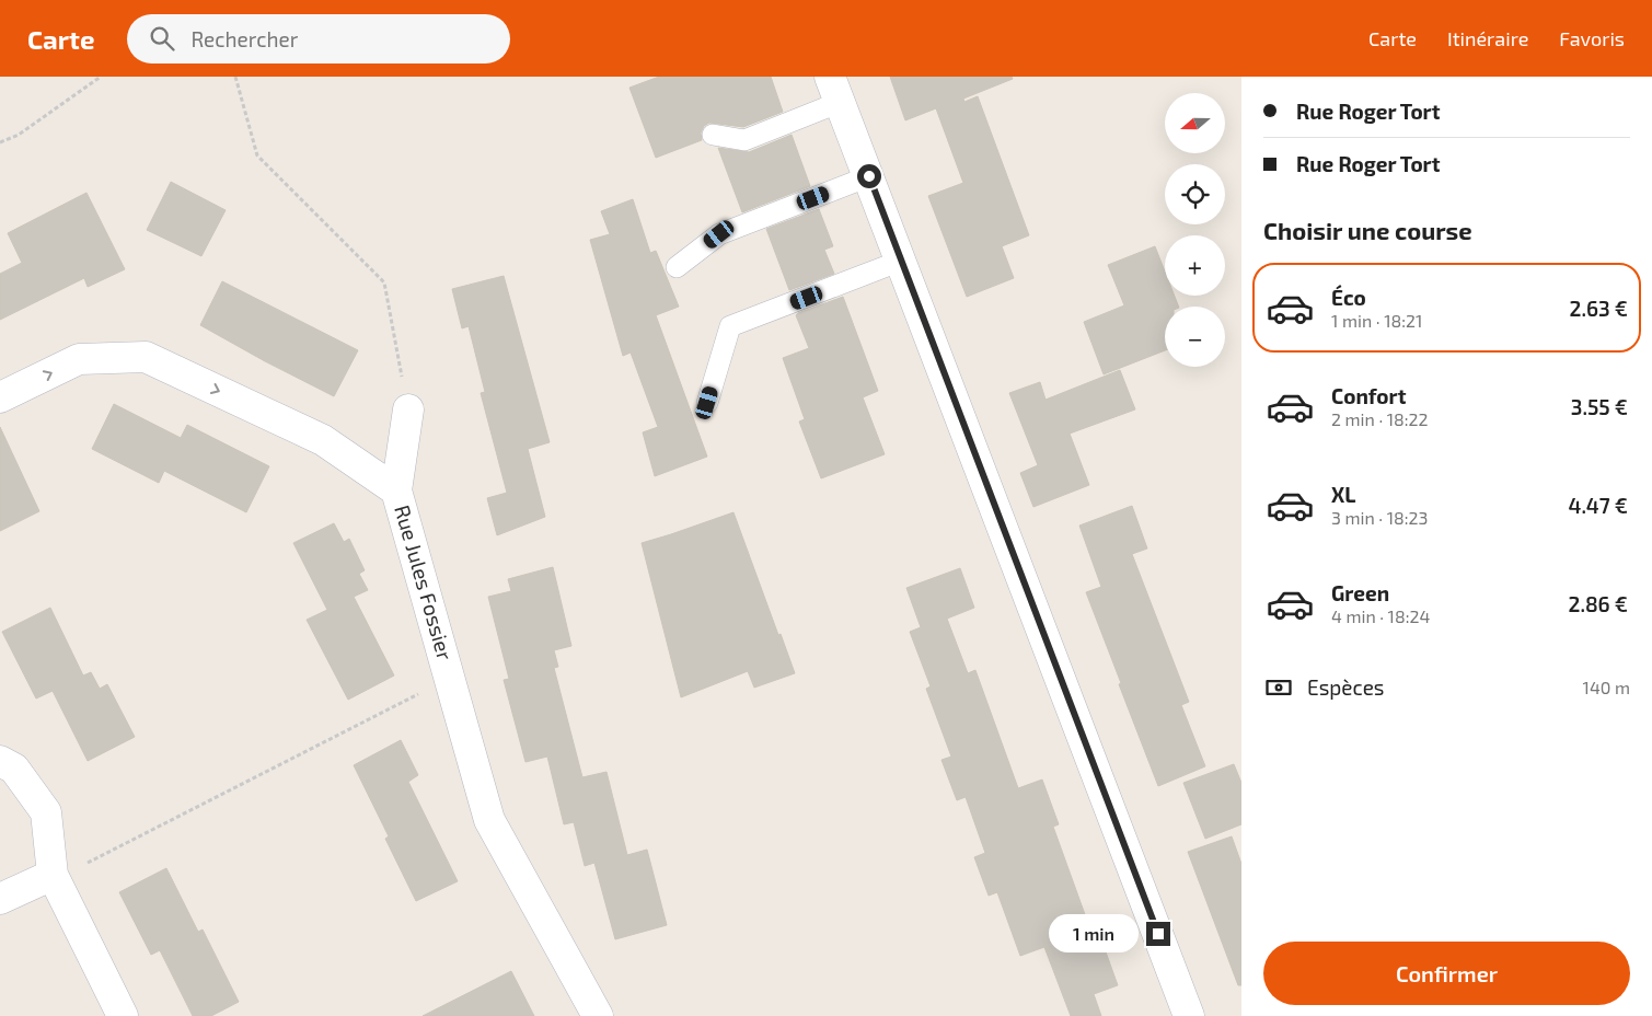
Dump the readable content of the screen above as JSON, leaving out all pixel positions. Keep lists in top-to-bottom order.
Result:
{
  "streets": {
    "street": ["Rue Jules Fossier"]
  },
  "one_way": ["Rue Jules Fossier"],
  "north": "left",
  "page": {
    "header": "Carte",
    "search": "Rechercher",
    "nav": ["Carte", "Itinéraire", "Favoris"],
    "banner": ["Rue Roger Tort", "Rue Roger Tort"],
    "map_buttons": ["+", "−"],
    "heading": "Choisir une course",
    "list": [
      {
        "name": "Éco",
        "note": "1 min · 18:21",
        "value": "2.63 €"
      },
      {
        "name": "Confort",
        "note": "2 min · 18:22",
        "value": "3.55 €"
      },
      {
        "name": "XL",
        "note": "3 min · 18:23",
        "value": "4.47 €"
      },
      {
        "name": "Green",
        "note": "4 min · 18:24",
        "value": "2.86 €"
      }
    ],
    "pay": ["Espèces", "140 m"],
    "bubble": "1 min",
    "buttons": "Confirmer"
  }
}
